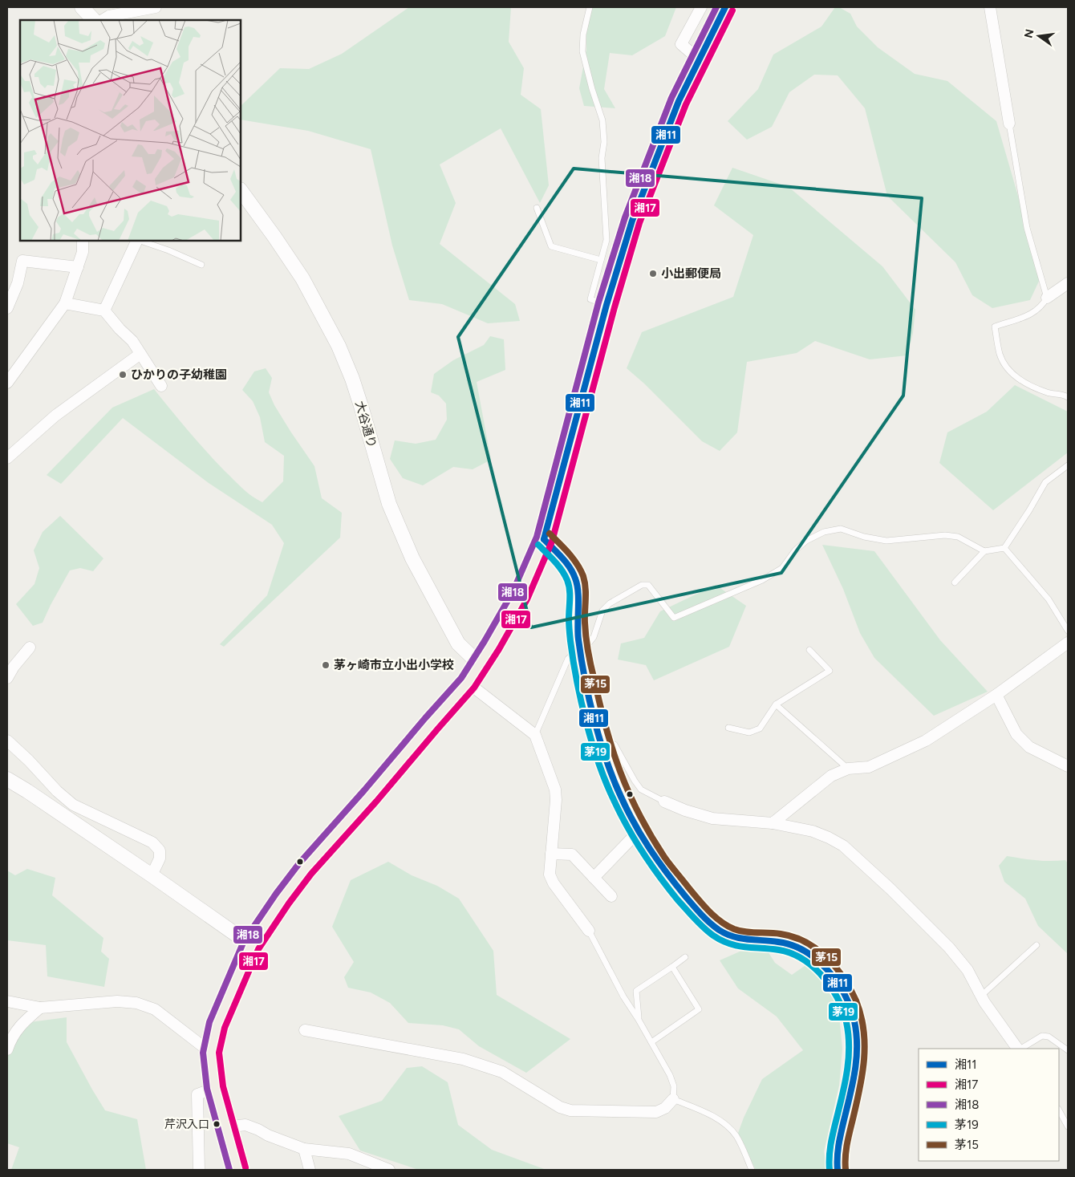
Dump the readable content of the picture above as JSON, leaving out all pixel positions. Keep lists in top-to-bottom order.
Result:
{
  "streets": {
    "street": ["大谷通り"]
  },
  "places": [
    "小出郵便局",
    "ひかりの子幼稚園",
    "茅ヶ崎市立小出小学校",
    "芹沢入口"
  ],
  "lines": [
    "transit line 湘11",
    "transit line 湘18",
    "transit line 湘17",
    "transit line 茅15",
    "transit line 茅19"
  ],
  "legend": [
    "湘11",
    "湘17",
    "湘18",
    "茅19",
    "茅15"
  ],
  "north": "left"
}
